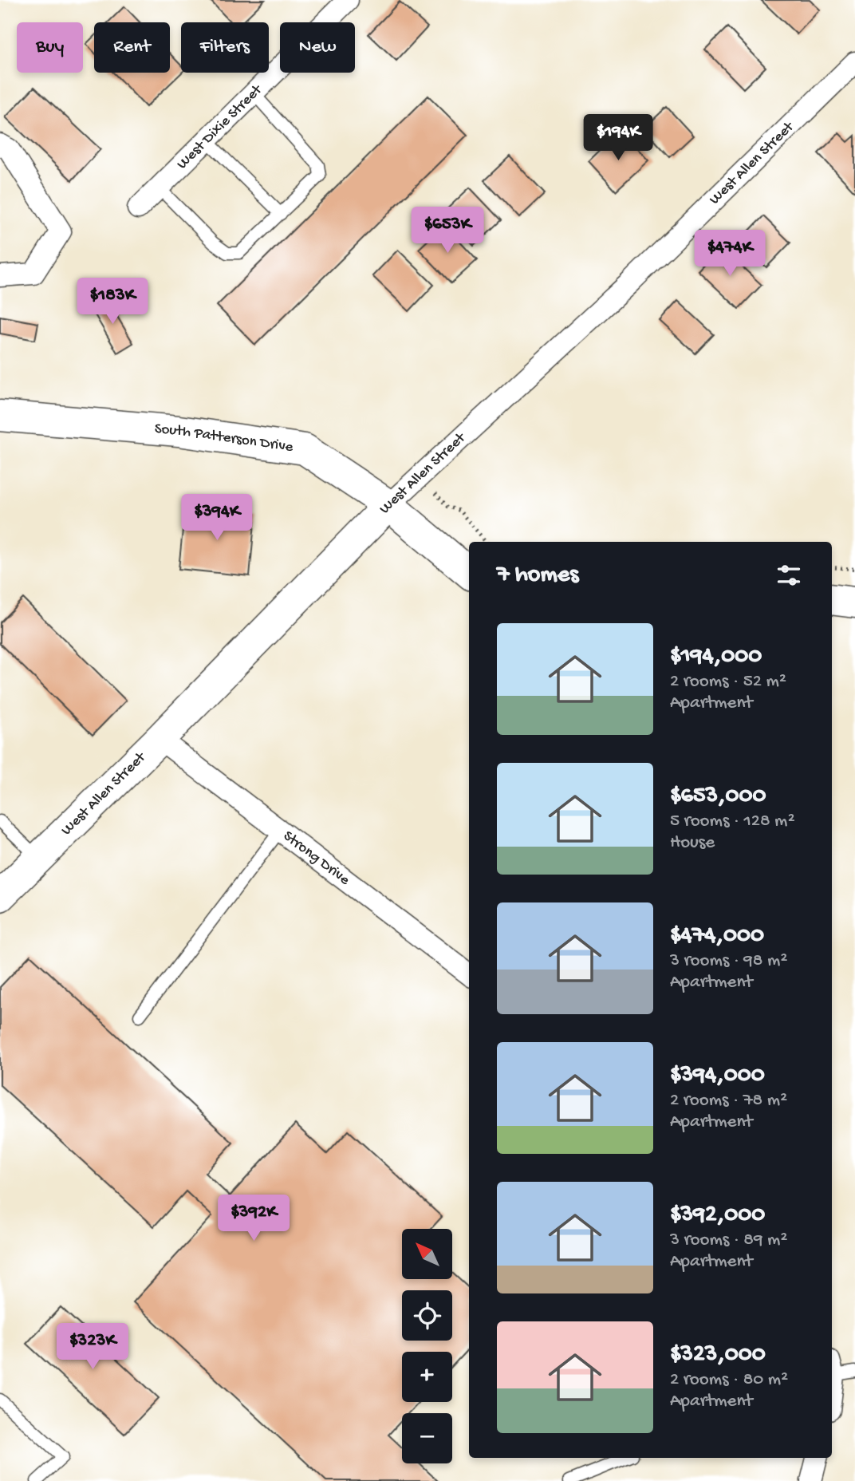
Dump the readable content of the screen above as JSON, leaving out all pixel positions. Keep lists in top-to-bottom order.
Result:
{
  "streets": {
    "street": [
      "West Dixie Street",
      "West Allen Street",
      "South Patterson Drive",
      "Strong Drive"
    ]
  },
  "crossings": [
    ["West Allen Street", "South Patterson Drive"],
    ["West Allen Street", "Strong Drive"]
  ],
  "north": "top left",
  "page": {
    "chip": [
      "Buy",
      "Rent",
      "Filters",
      "New"
    ],
    "price": [
      "$194K",
      "$653K",
      "$474K",
      "$183K",
      "$394K",
      "$392K",
      "$323K"
    ],
    "heading": "7 homes",
    "list": [
      {
        "name": "$194,000",
        "note": "2 rooms · 52 m² · Apartment"
      },
      {
        "name": "$653,000",
        "note": "5 rooms · 128 m² · House"
      },
      {
        "name": "$474,000",
        "note": "3 rooms · 98 m² · Apartment"
      },
      {
        "name": "$394,000",
        "note": "2 rooms · 78 m² · Apartment"
      },
      {
        "name": "$392,000",
        "note": "3 rooms · 89 m² · Apartment"
      },
      {
        "name": "$323,000",
        "note": "2 rooms · 80 m² · Apartment"
      }
    ],
    "map_buttons": ["+", "−"]
  }
}
